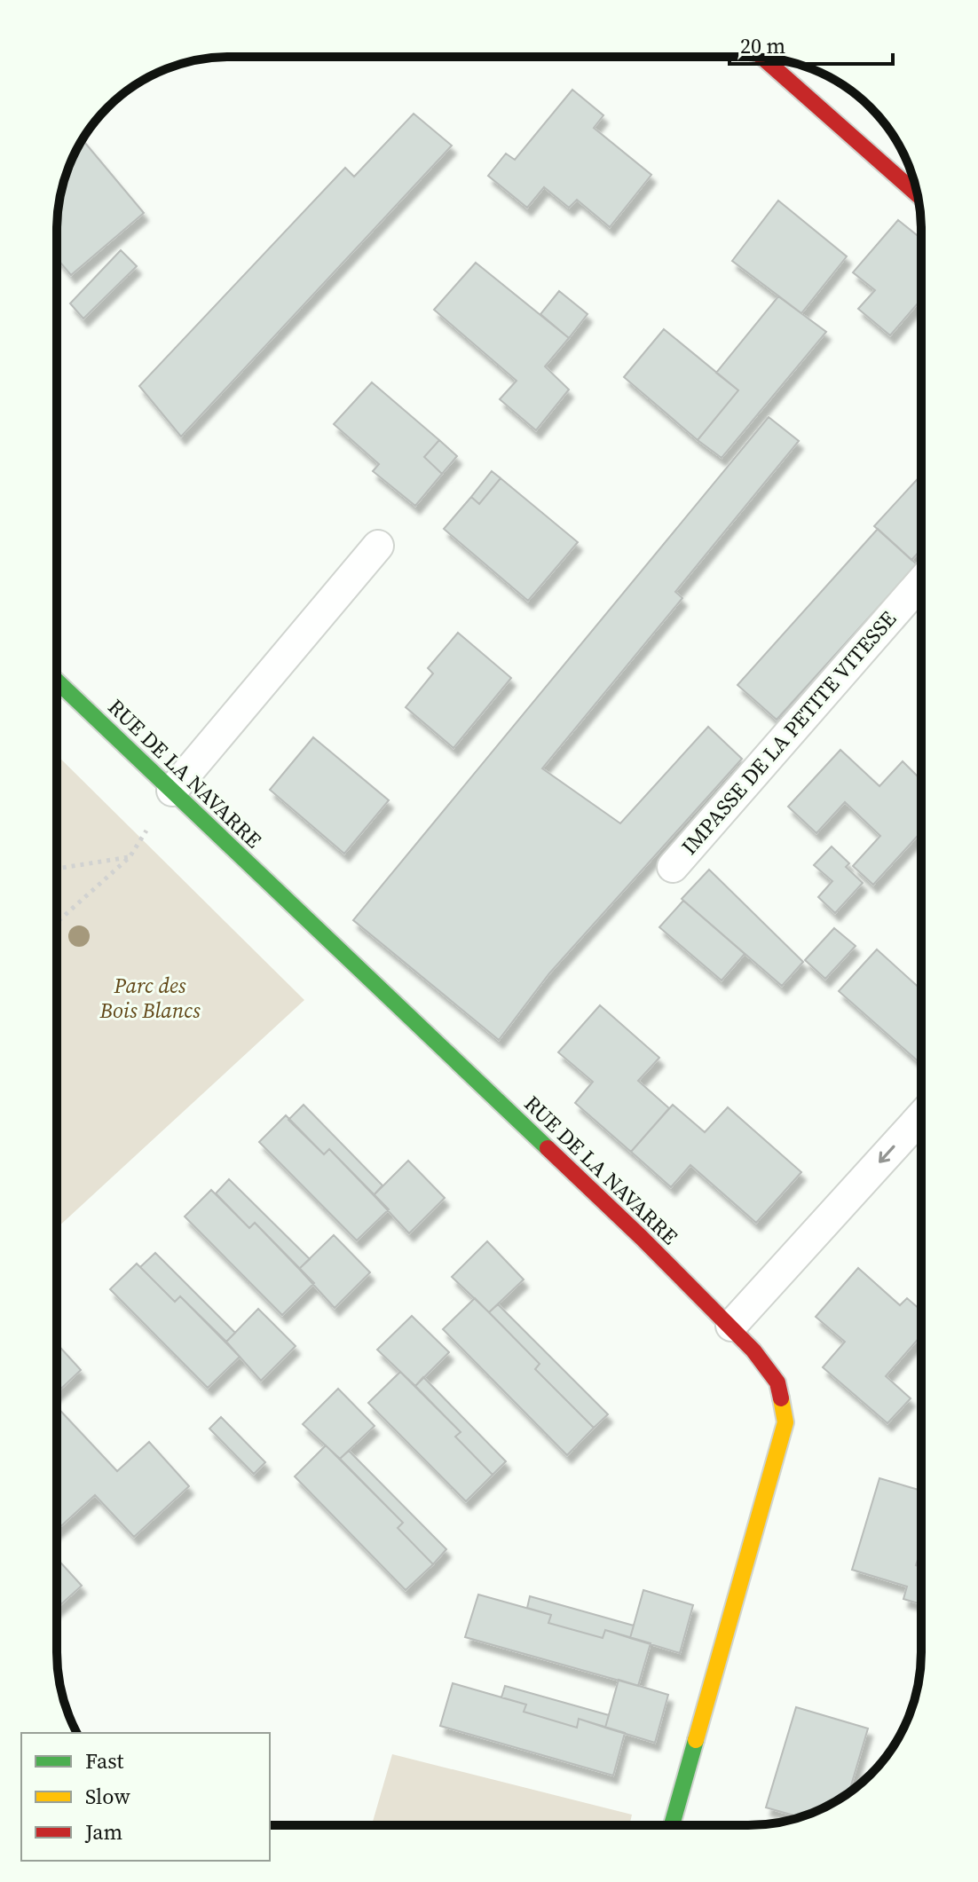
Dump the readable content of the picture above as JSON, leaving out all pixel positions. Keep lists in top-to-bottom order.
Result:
{
  "streets": {
    "street": ["RUE DE LA NAVARRE"],
    "lane": ["IMPASSE DE LA PETITE VITESSE"]
  },
  "parks": ["Parc des Bois Blancs"],
  "legend": ["Fast", "Slow", "Jam"],
  "scale_bar": "20 m"
}
